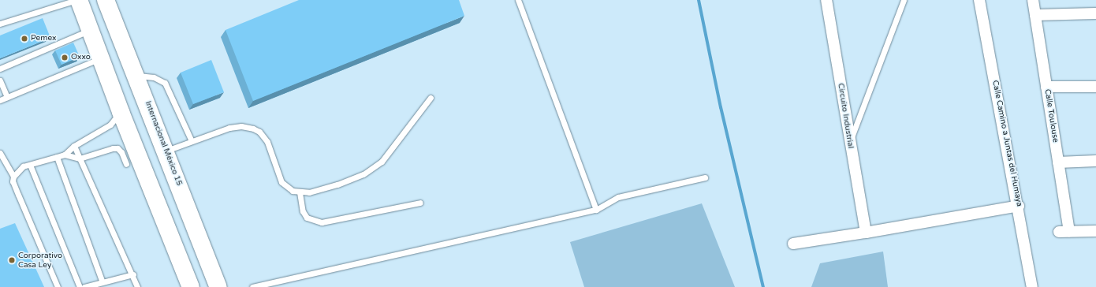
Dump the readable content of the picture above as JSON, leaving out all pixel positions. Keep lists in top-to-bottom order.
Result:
{
  "streets": {
    "main road": ["Internacional México 15"],
    "street": ["Circuito Industrial", "Calle Toulouse", "Calle Camino a Juntas del Humaya"]
  },
  "places": ["Pemex", "Oxxo", "Corporativo Casa Ley"]
}
